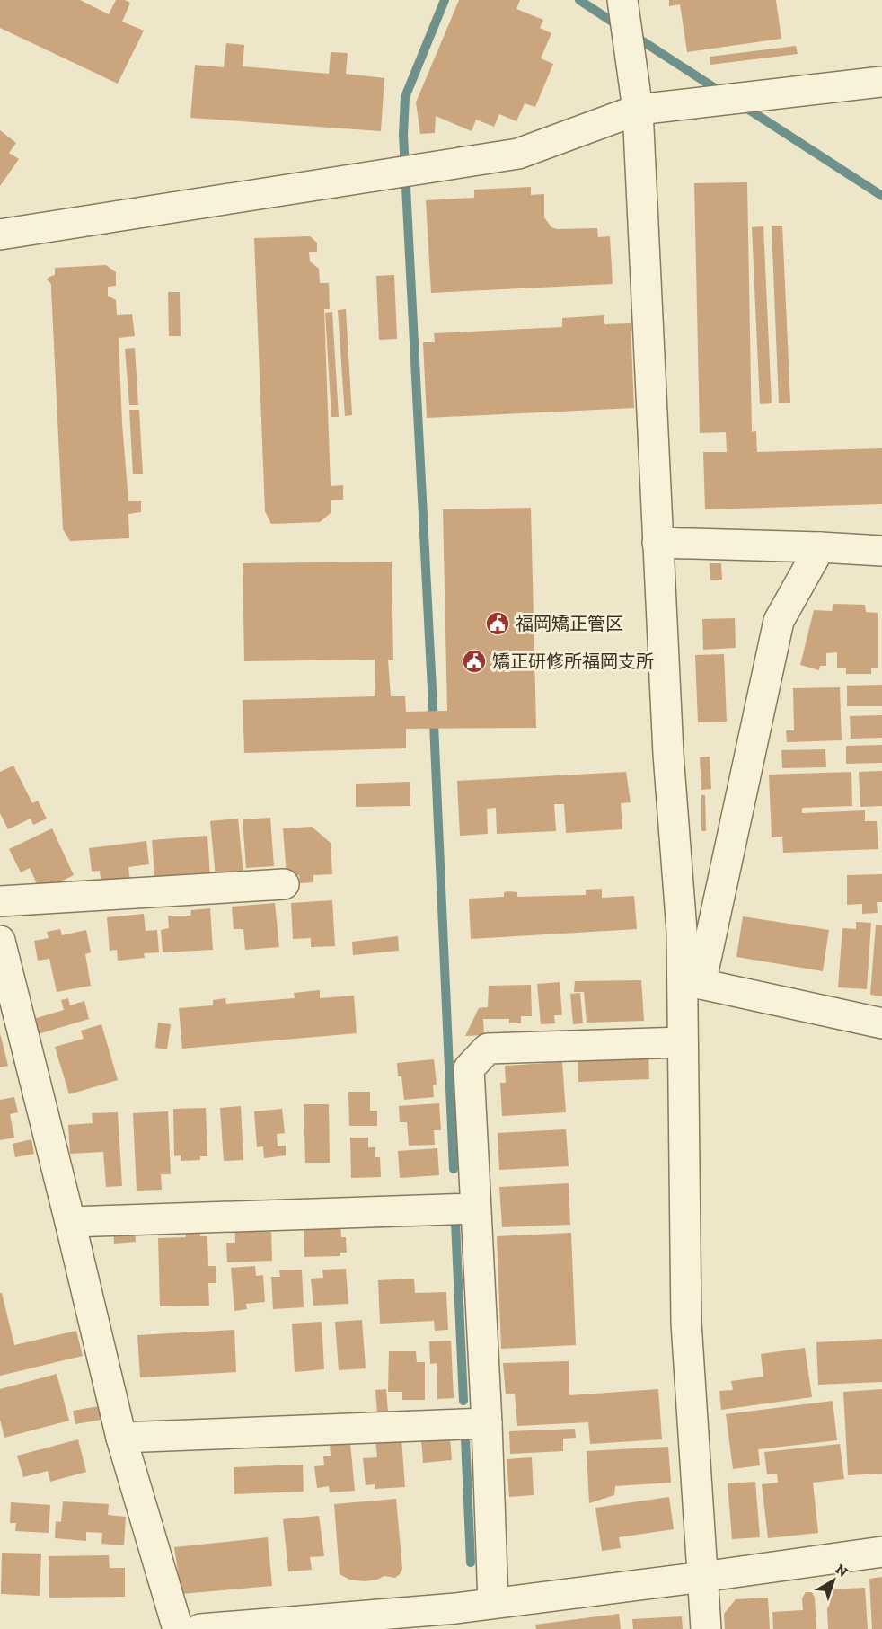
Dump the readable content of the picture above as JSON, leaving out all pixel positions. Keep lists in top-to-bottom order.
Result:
{
  "places": {
    "public building": ["福岡矯正管区", "矯正研修所福岡支所"]
  },
  "north": "top right"
}
